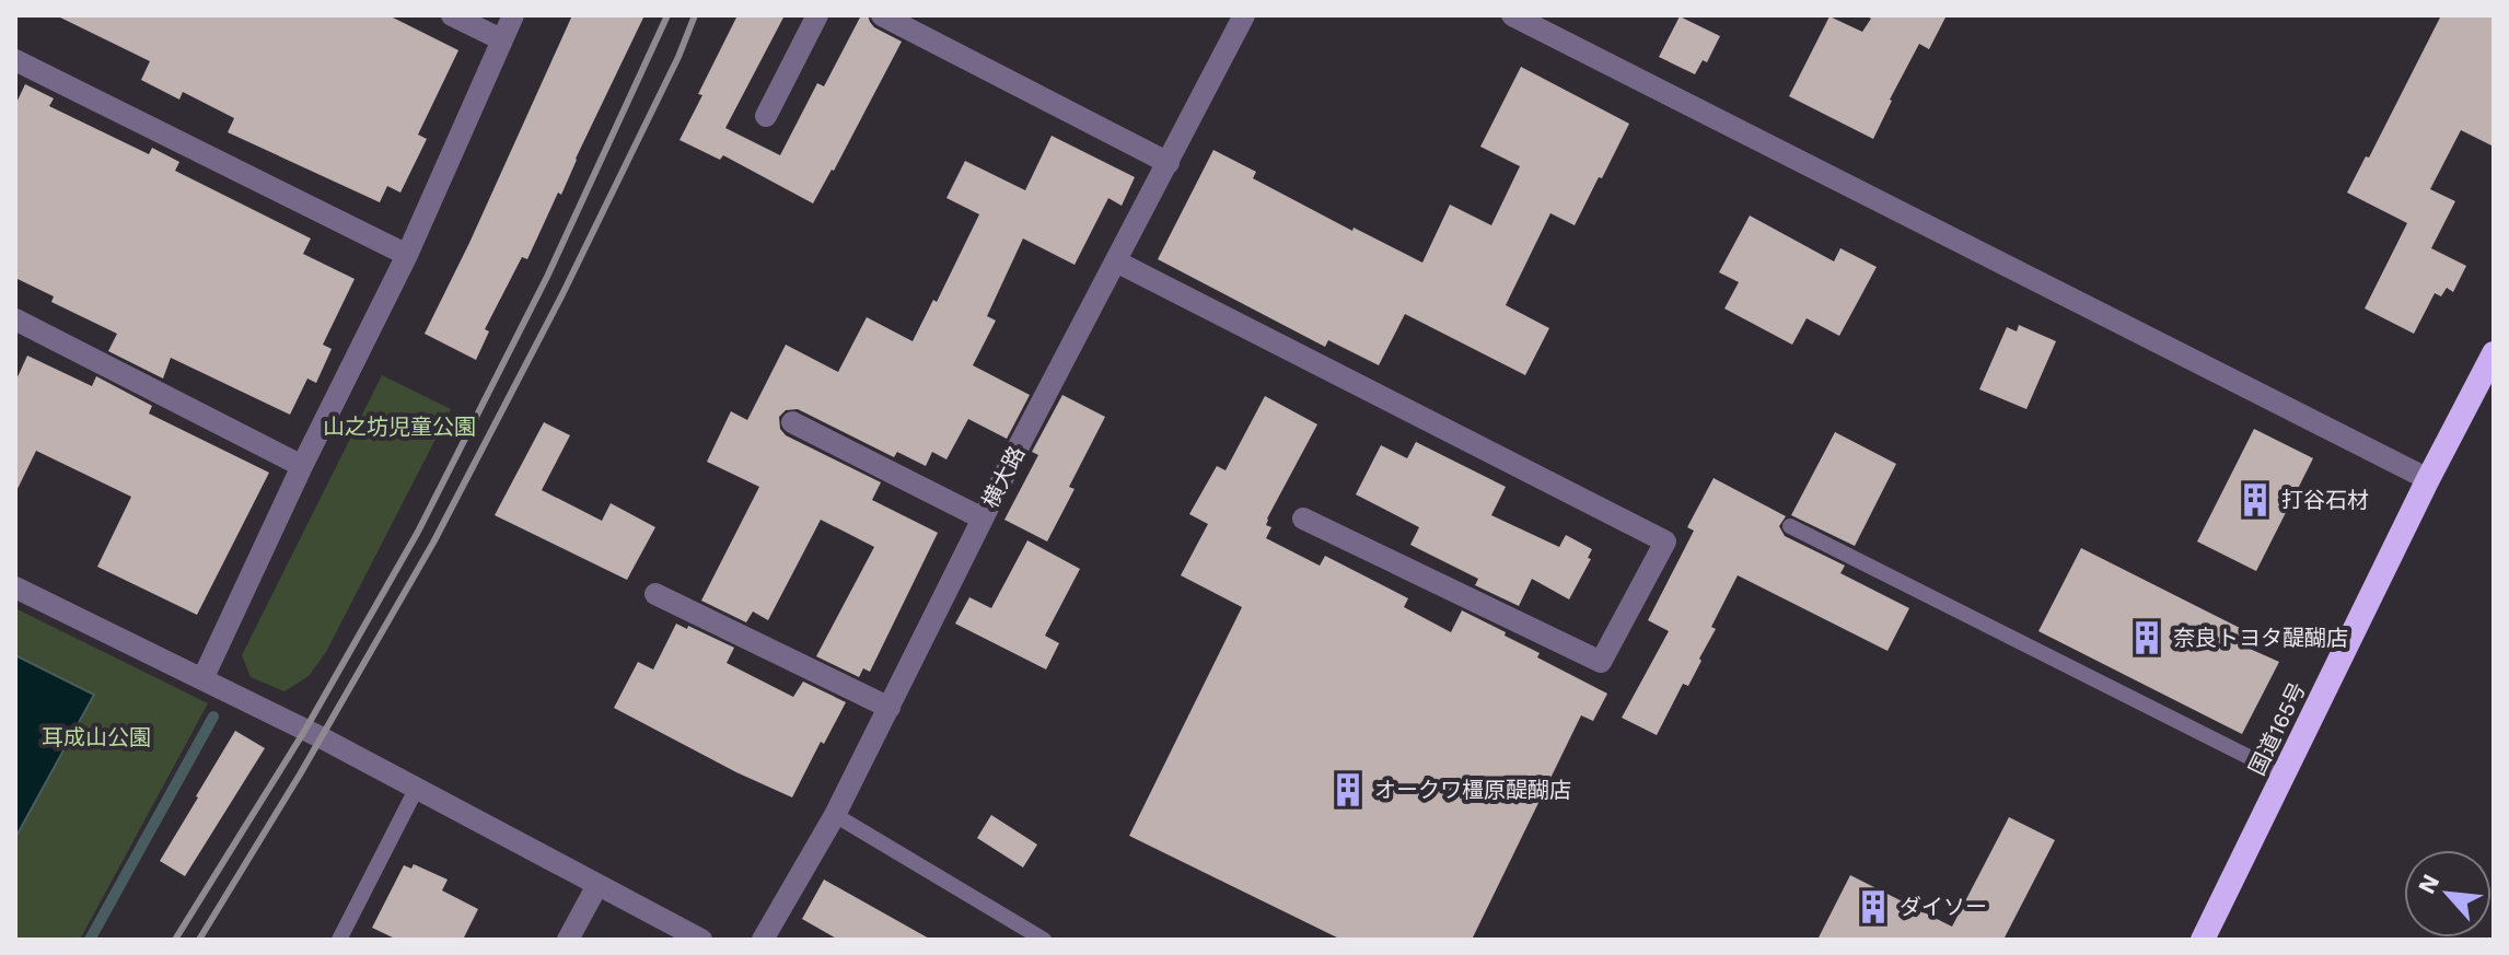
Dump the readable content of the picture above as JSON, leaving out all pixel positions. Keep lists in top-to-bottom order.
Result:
{
  "streets": {
    "highway": ["国道165号"],
    "street": ["横大路"]
  },
  "parks": ["山之坊児童公園", "耳成山公園"],
  "places": {
    "building": [
      "打谷石材",
      "奈良トヨタ醍醐店",
      "オークワ橿原醍醐店",
      "ダイソー"
    ]
  },
  "north": "top left"
}
